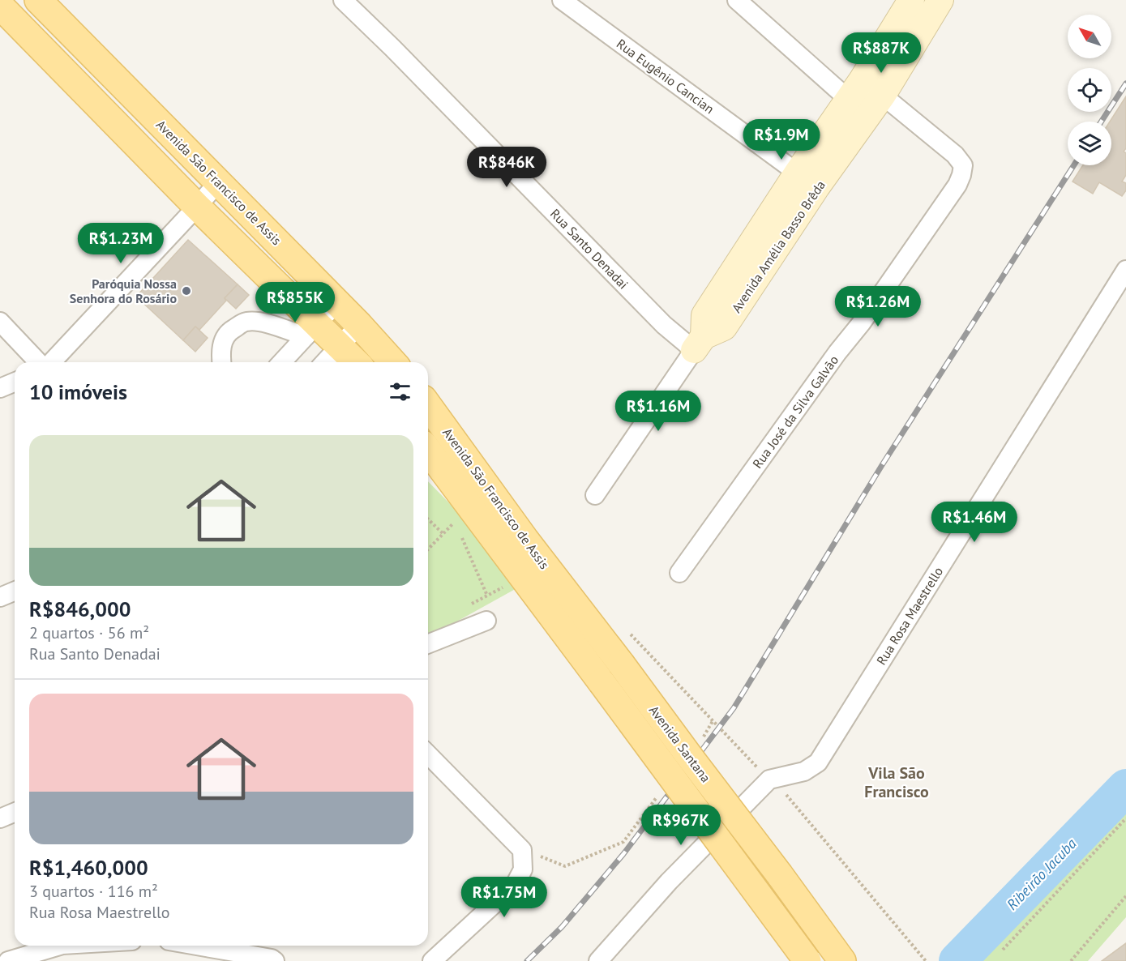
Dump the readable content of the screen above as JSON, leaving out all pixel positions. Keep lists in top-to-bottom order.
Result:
{
  "streets": {
    "main road": ["Avenida São Francisco de Assis", "Avenida Santana"],
    "street": [
      "Rua Eugênio Cancian",
      "Avenida Amélia Basso Brêda",
      "Rua Santo Denadai",
      "Rua José da Silva Galvão",
      "Rua Rosa Maestrello"
    ]
  },
  "crossings": [
    ["Rua Eugênio Cancian", "Avenida Amélia Basso Brêda"],
    ["Avenida São Francisco de Assis", "Avenida Santana"],
    ["Avenida Amélia Basso Brêda", "Rua Santo Denadai"],
    ["Avenida Amélia Basso Brêda", "Rua José da Silva Galvão"]
  ],
  "districts": ["Vila São Francisco"],
  "water": ["Ribeirão Jacuba"],
  "places": ["Paróquia Nossa Senhora do Rosário"],
  "north": "top left",
  "page": {
    "price": [
      "R$887K",
      "R$1.9M",
      "R$846K",
      "R$1.23M",
      "R$855K",
      "R$1.26M",
      "R$1.16M",
      "R$1.46M",
      "R$967K",
      "R$1.75M"
    ],
    "heading": "10 imóveis",
    "list": [
      {
        "name": "R$846,000",
        "note": "2 quartos · 56 m² · Rua Santo Denadai"
      },
      {
        "name": "R$1,460,000",
        "note": "3 quartos · 116 m² · Rua Rosa Maestrello"
      }
    ]
  }
}
